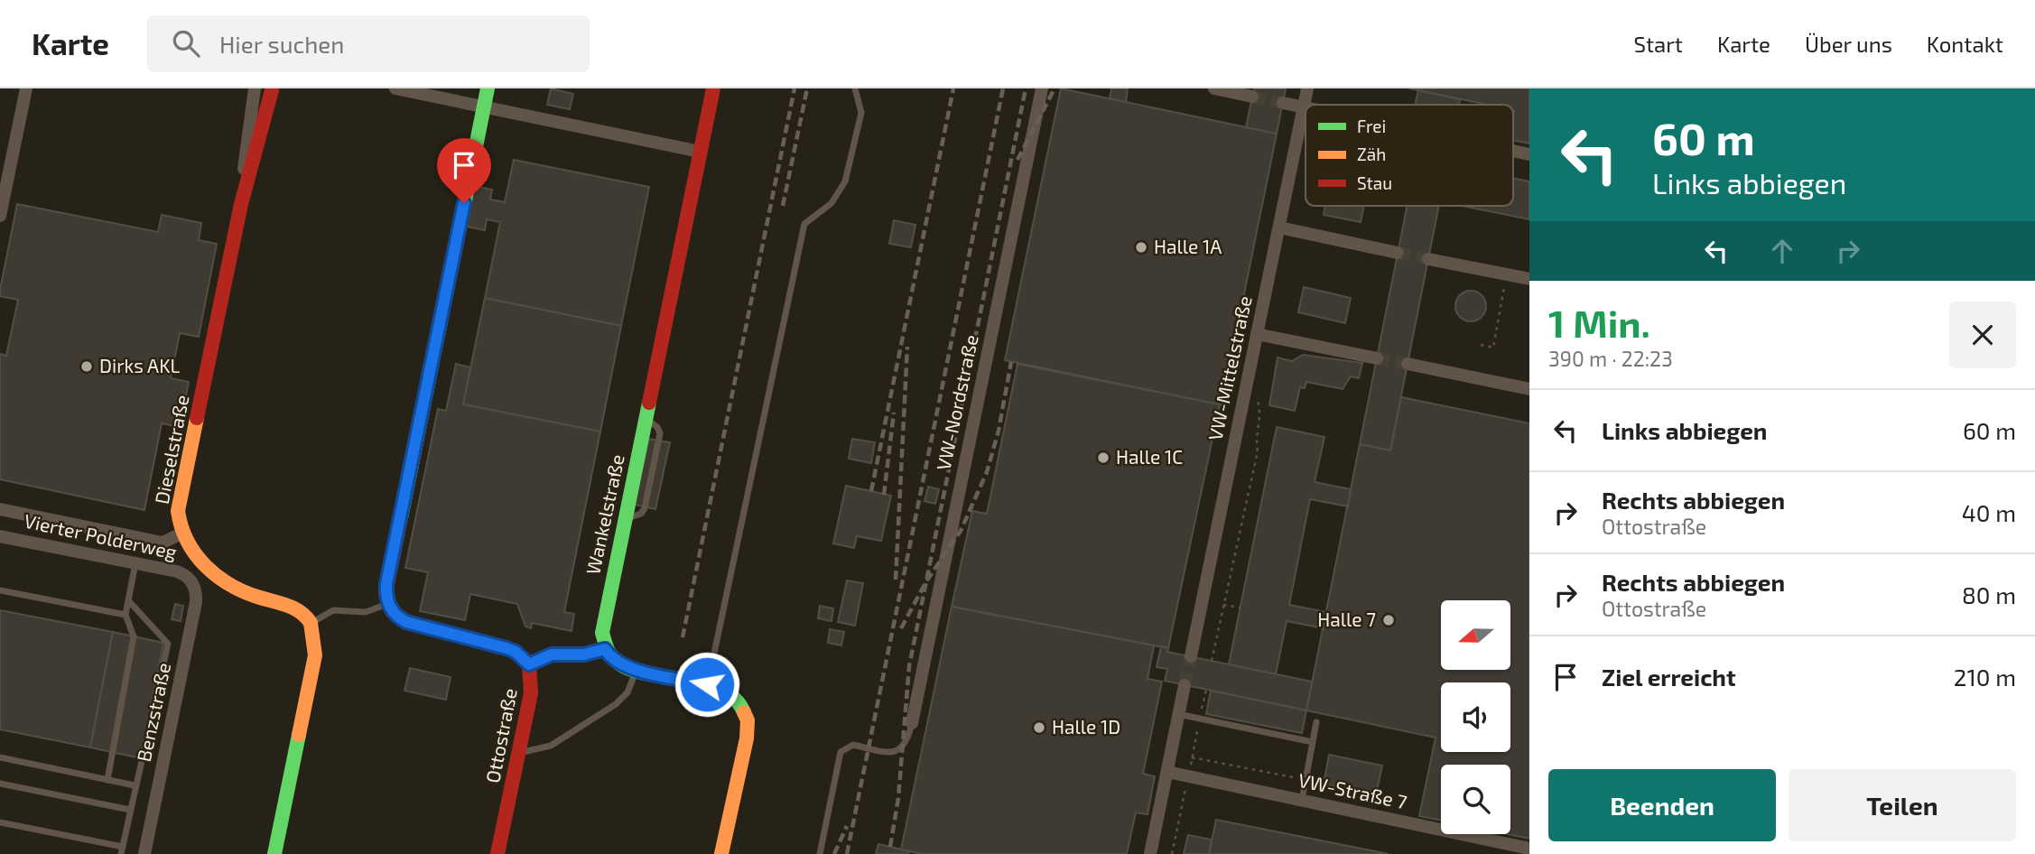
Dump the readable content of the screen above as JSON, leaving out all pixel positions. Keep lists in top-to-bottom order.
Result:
{
  "streets": {
    "street": [
      "VW-Mittelstraße",
      "VW-Nordstraße",
      "Dieselstraße",
      "Wankelstraße",
      "Vierter Polderweg",
      "Benzstraße",
      "Ottostraße",
      "VW-Straße 7"
    ]
  },
  "crossings": [
    ["Vierter Polderweg", "Benzstraße"]
  ],
  "places": [
    "Halle 1A",
    "Dirks AKL",
    "Halle 1C",
    "Halle 7",
    "Halle 1D"
  ],
  "legend": ["Frei", "Zäh", "Stau"],
  "north": "left",
  "page": {
    "header": "Karte",
    "search": "Hier suchen",
    "nav": [
      "Start",
      "Karte",
      "Über uns",
      "Kontakt"
    ],
    "turn": ["60 m", "Links abbiegen"],
    "heading": ["1 Min.", "390 m · 22:23"],
    "list": [
      {
        "name": "Links abbiegen",
        "value": "60 m"
      },
      {
        "name": "Rechts abbiegen",
        "note": "Ottostraße",
        "value": "40 m"
      },
      {
        "name": "Rechts abbiegen",
        "note": "Ottostraße",
        "value": "80 m"
      },
      {
        "name": "Ziel erreicht",
        "value": "210 m"
      }
    ],
    "buttons": ["Beenden", "Teilen"]
  }
}
